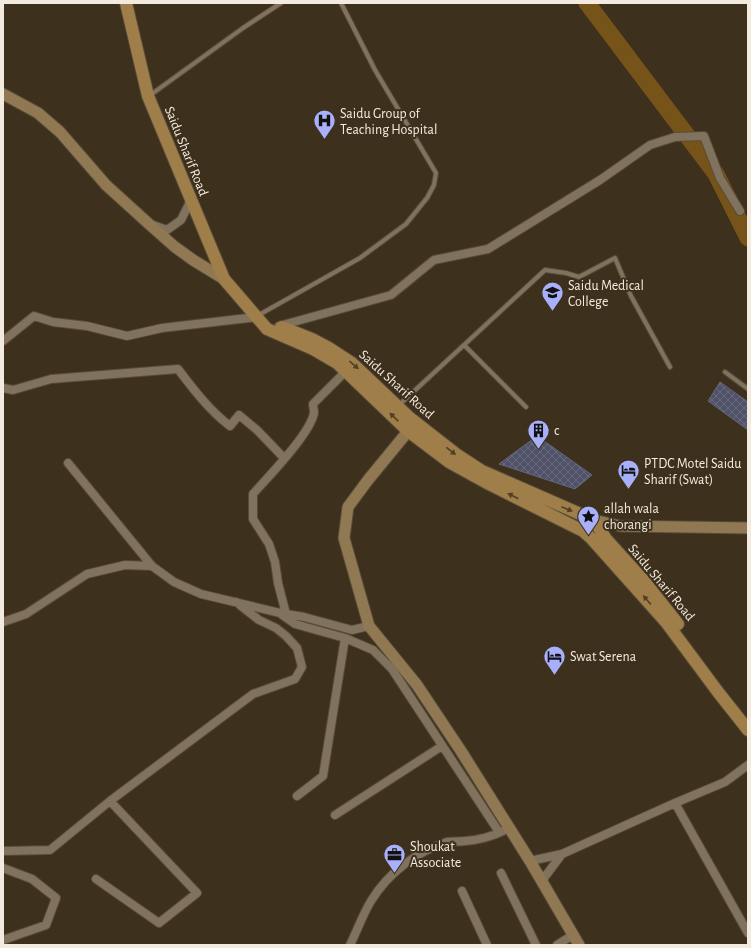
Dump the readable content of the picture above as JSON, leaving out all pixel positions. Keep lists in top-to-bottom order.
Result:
{
  "streets": {
    "main road": ["Saidu Sharif Road"]
  },
  "places": {
    "hospital": ["Saidu Group of Teaching Hospital"],
    "school or university": ["Saidu Medical College"],
    "building": ["c"],
    "hotel": ["PTDC Motel Saidu Sharif (Swat)", "Swat Serena"],
    "place": ["allah wala chorangi"],
    "office": ["Shoukat Associate"]
  }
}
